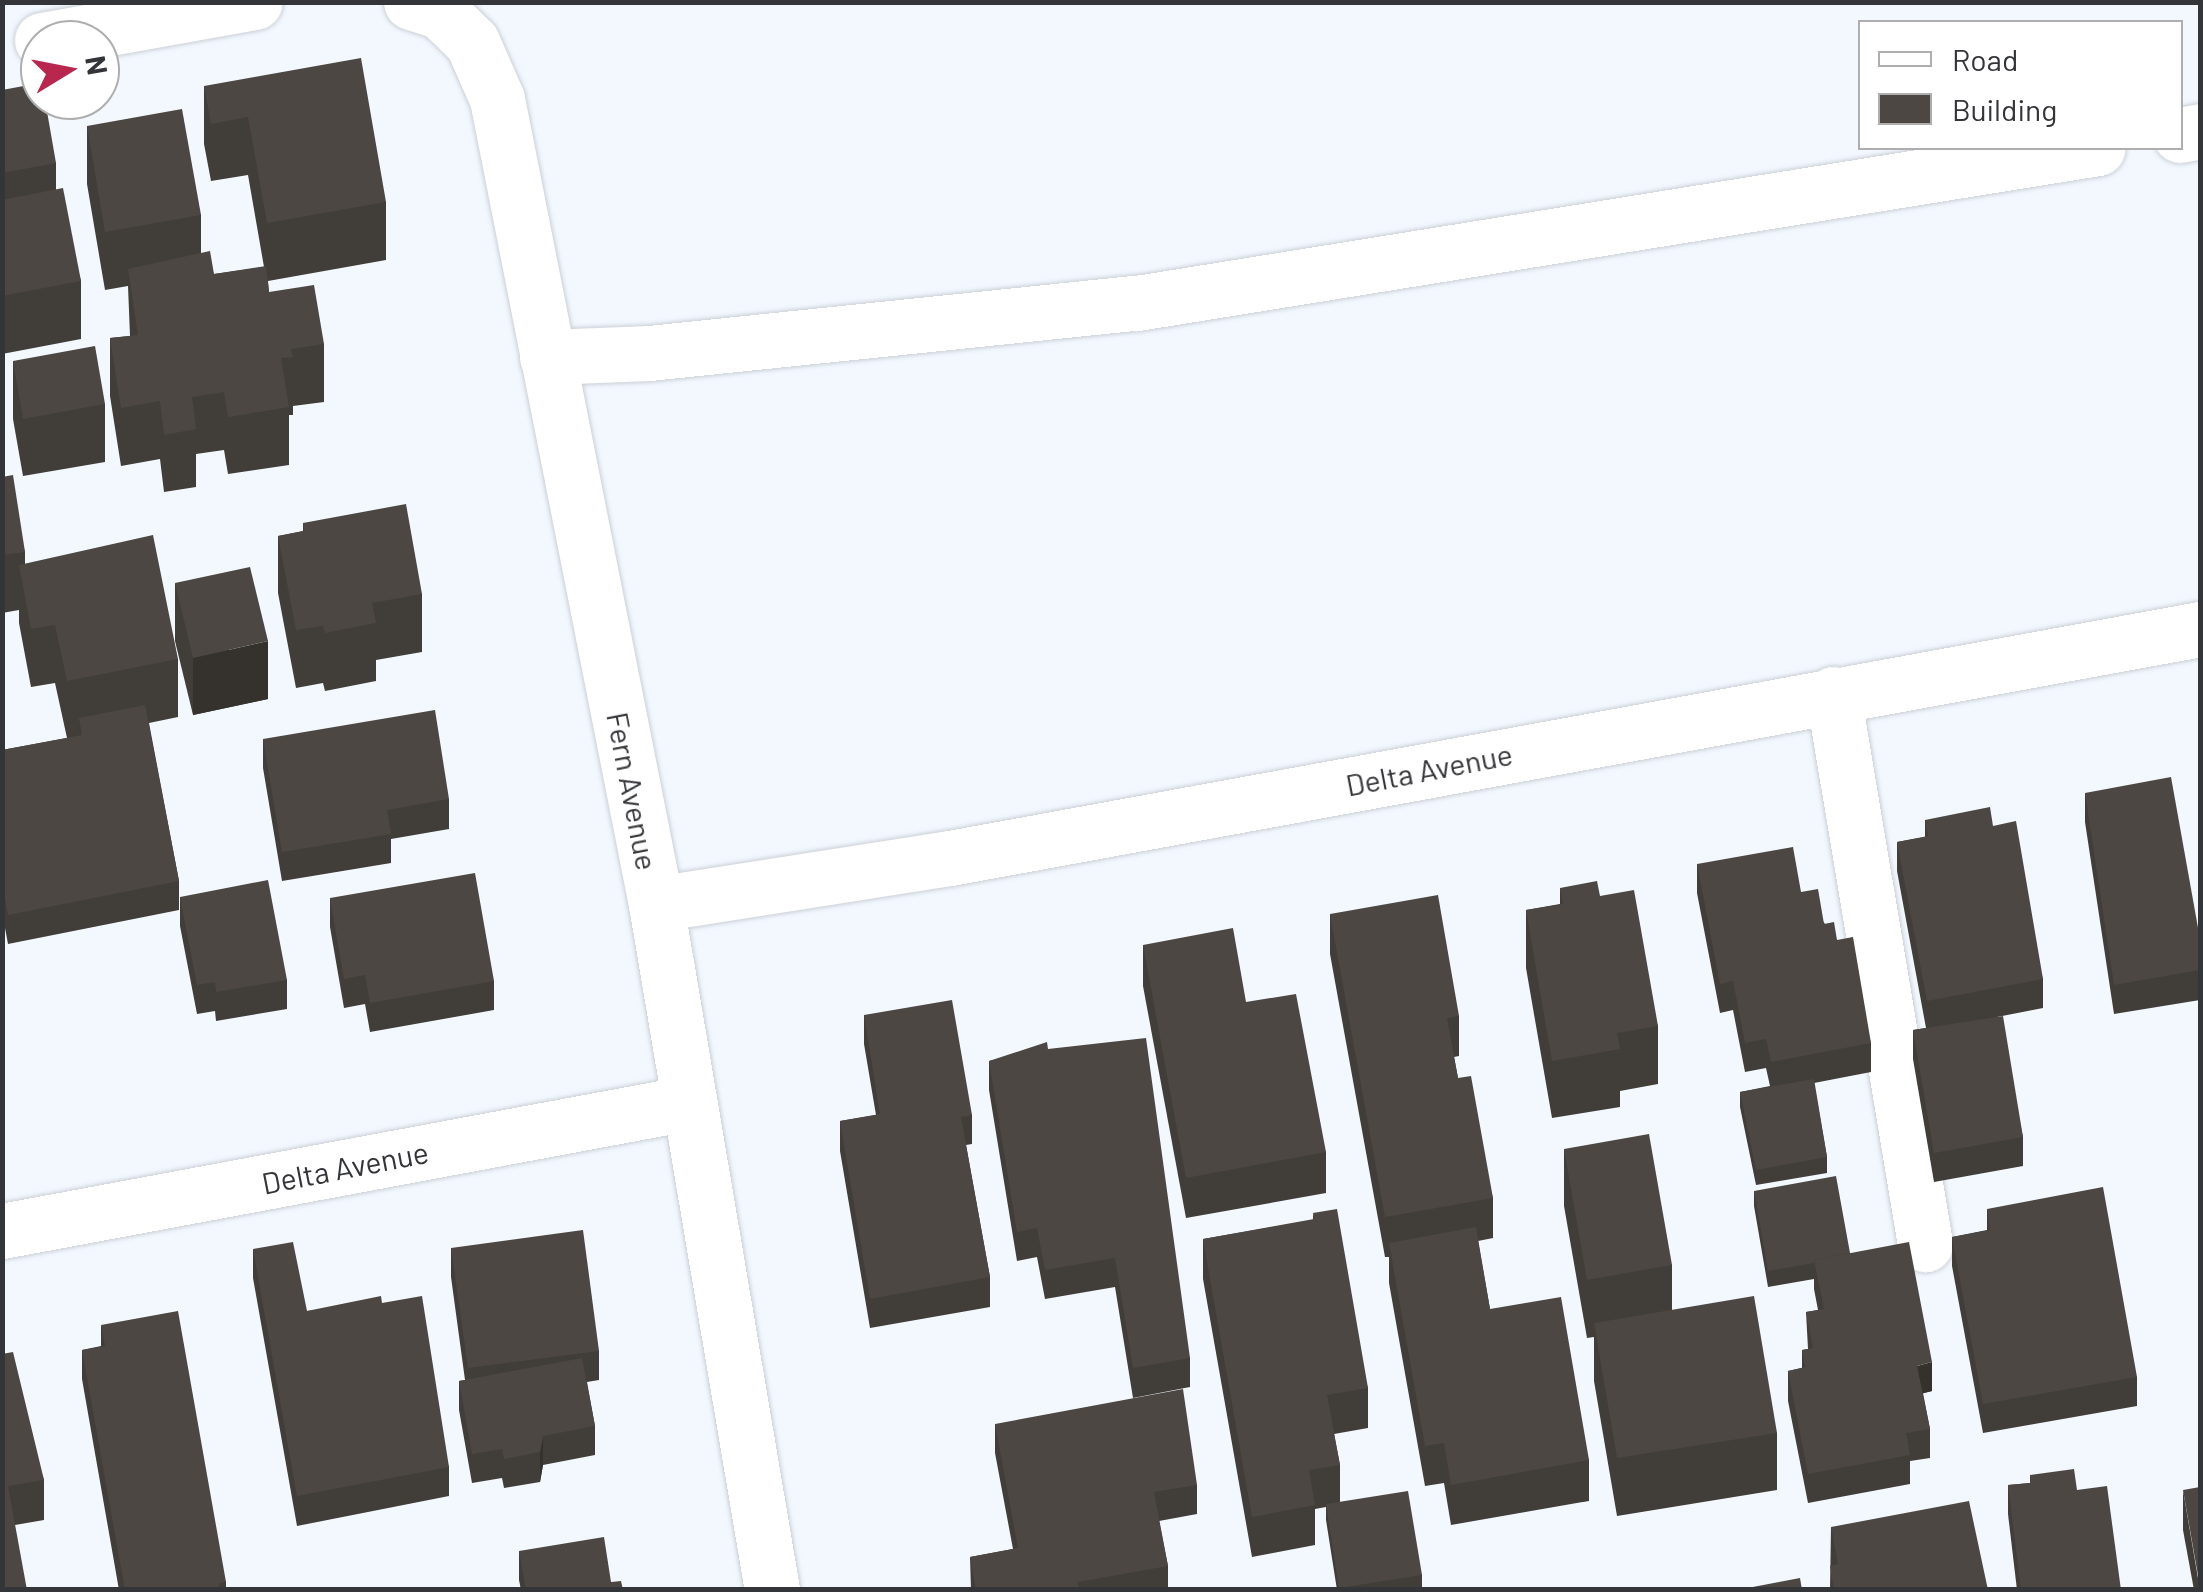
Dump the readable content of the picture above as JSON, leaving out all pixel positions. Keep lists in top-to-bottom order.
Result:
{
  "streets": {
    "street": ["Delta Avenue", "Fern Avenue"]
  },
  "crossings": [
    ["Delta Avenue", "Fern Avenue"]
  ],
  "legend": ["Road", "Building"],
  "north": "right"
}
